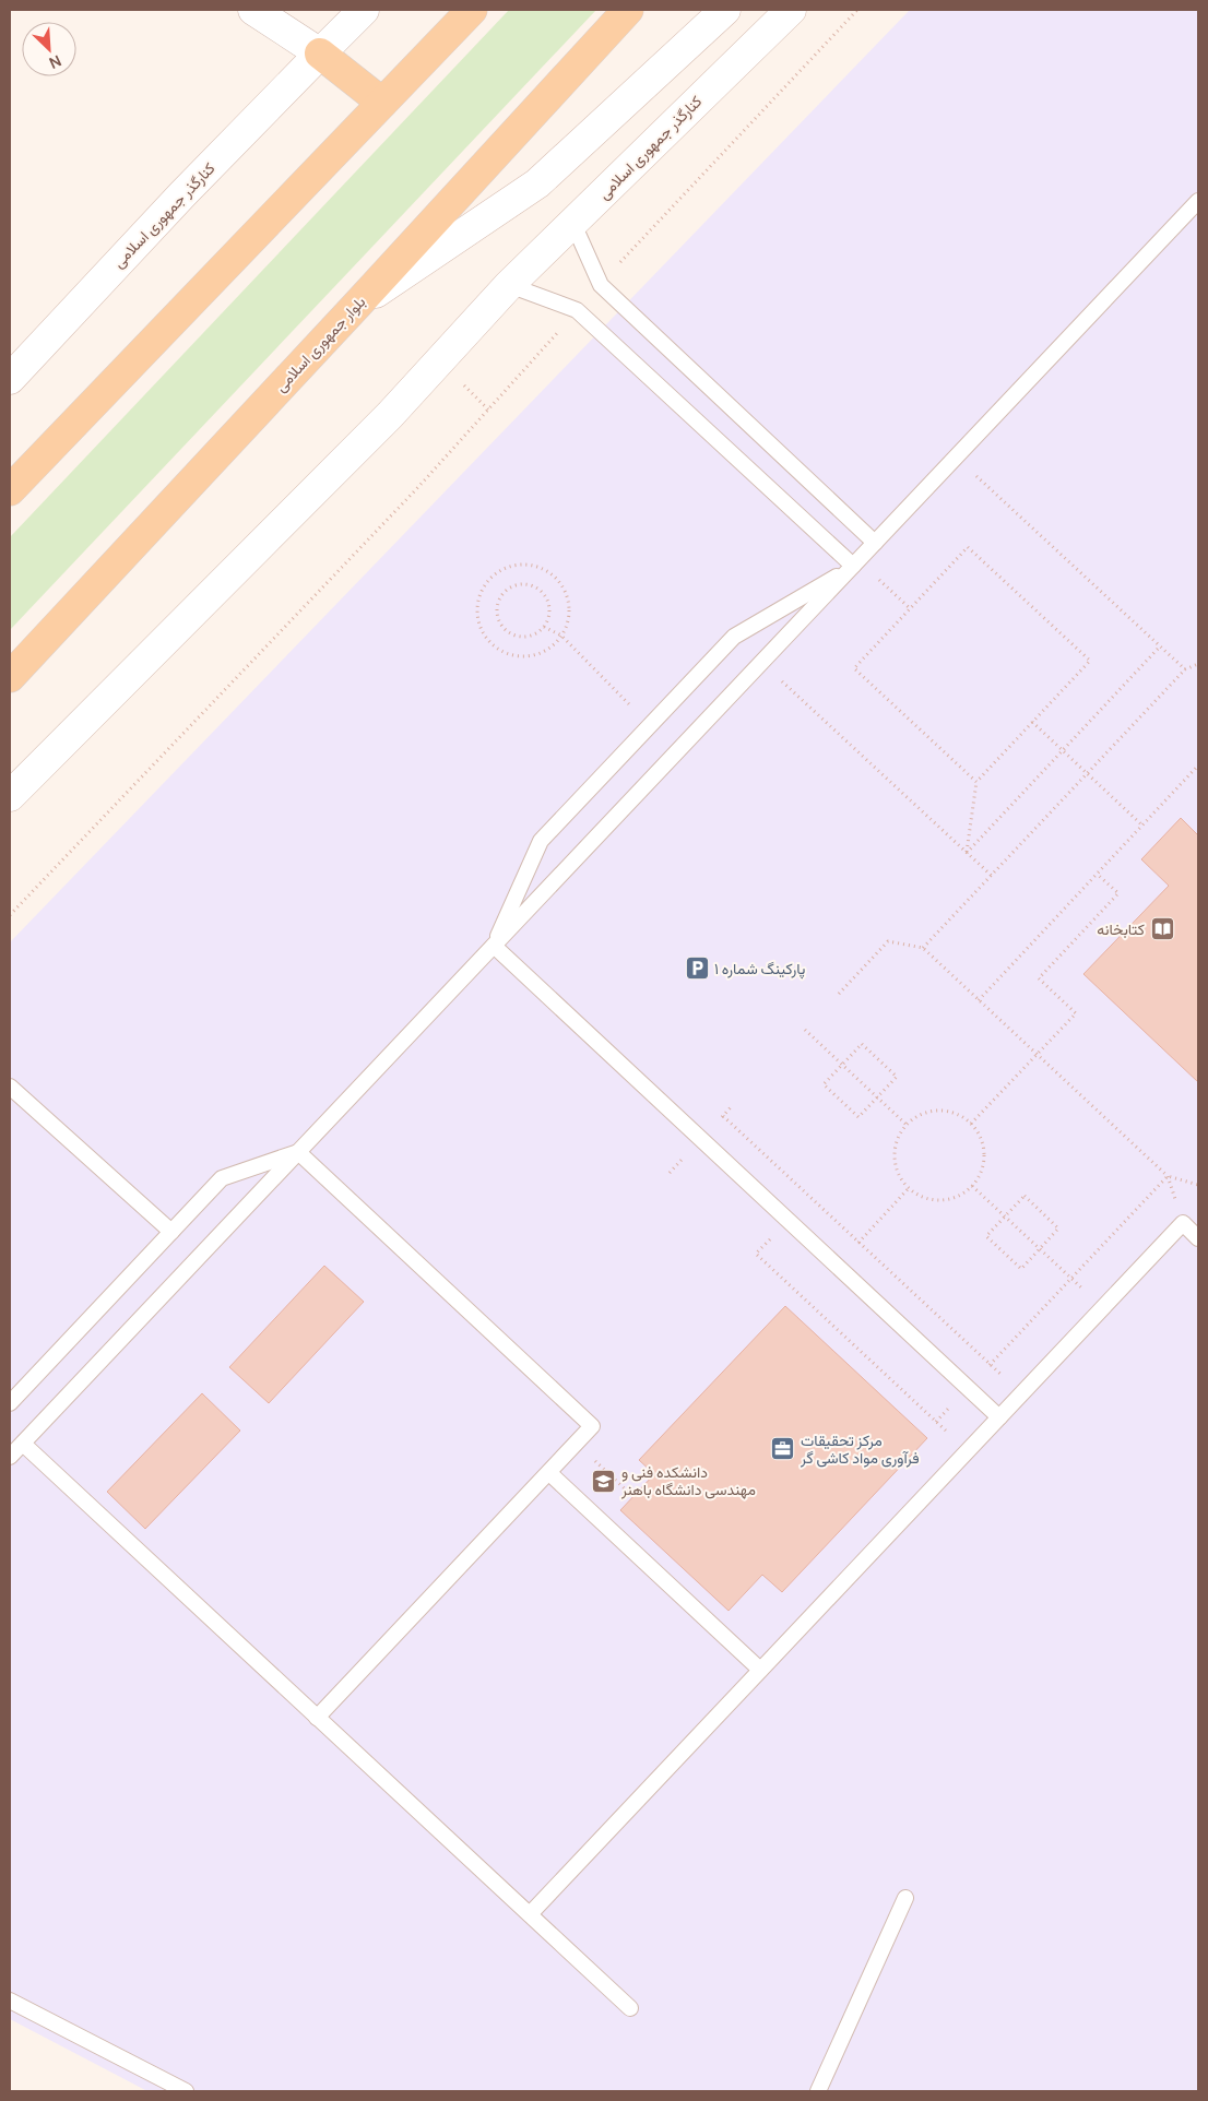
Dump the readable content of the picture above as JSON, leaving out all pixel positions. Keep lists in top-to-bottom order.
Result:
{
  "streets": {
    "main road": ["بلوار جمهوری اسلامی"],
    "street": ["کنارگذر جمهوری اسلامی"]
  },
  "places": {
    "library": ["کتابخانه"],
    "parking": ["پارکینگ شماره ۱"],
    "office": ["مرکز تحقیقات فرآوری مواد کاشی گر"],
    "school or university": ["دانشکده فنی و مهندسی دانشگاه باهنر"]
  },
  "north": "bottom right"
}
